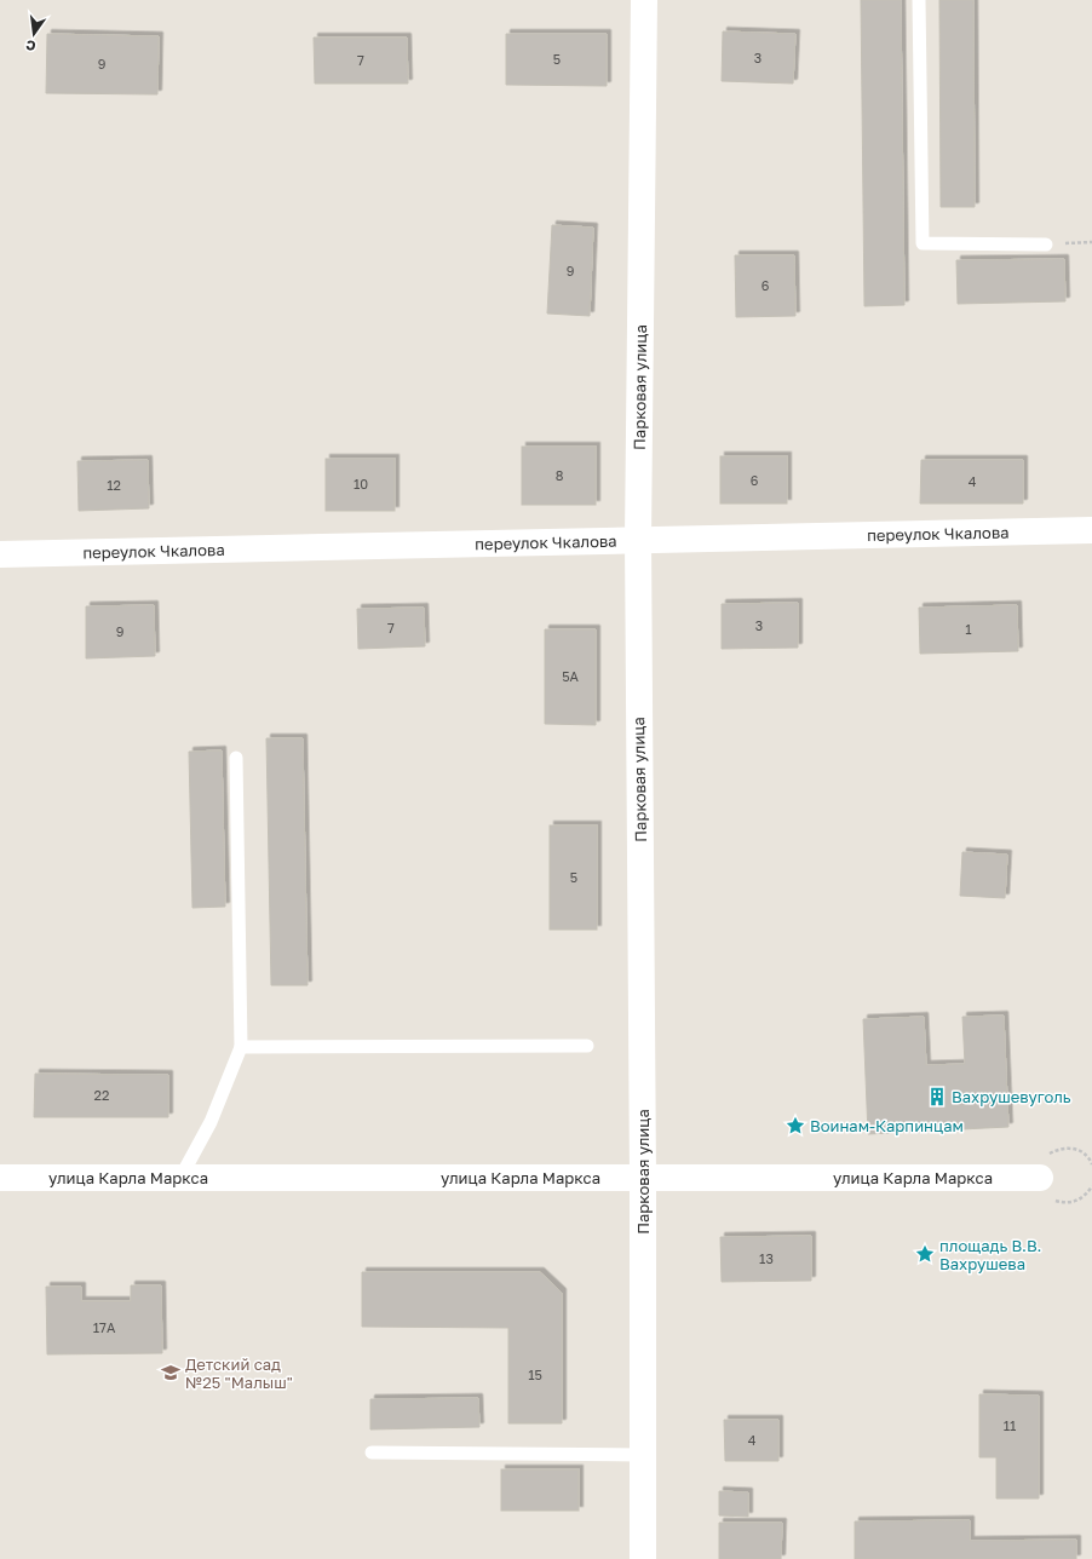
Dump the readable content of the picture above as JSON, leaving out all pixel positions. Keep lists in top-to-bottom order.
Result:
{
  "streets": {
    "street": ["Парковая улица", "переулок Чкалова", "улица Карла Маркса"]
  },
  "crossings": [
    ["Парковая улица", "переулок Чкалова"],
    ["Парковая улица", "улица Карла Маркса"]
  ],
  "places": {
    "building": ["Вахрушевуголь"],
    "place": ["Воинам-Карпинцам", "площадь В.В. Вахрушева"],
    "school or university": ["Детский сад №25 \"Малыш\""]
  },
  "house_numbers": [
    "3",
    "5",
    "7",
    "9",
    "9",
    "6",
    "8",
    "6",
    "4",
    "10",
    "12",
    "3",
    "7",
    "1",
    "9",
    "5А",
    "5",
    "22",
    "13",
    "17А",
    "15",
    "11",
    "4"
  ],
  "north": "bottom"
}
